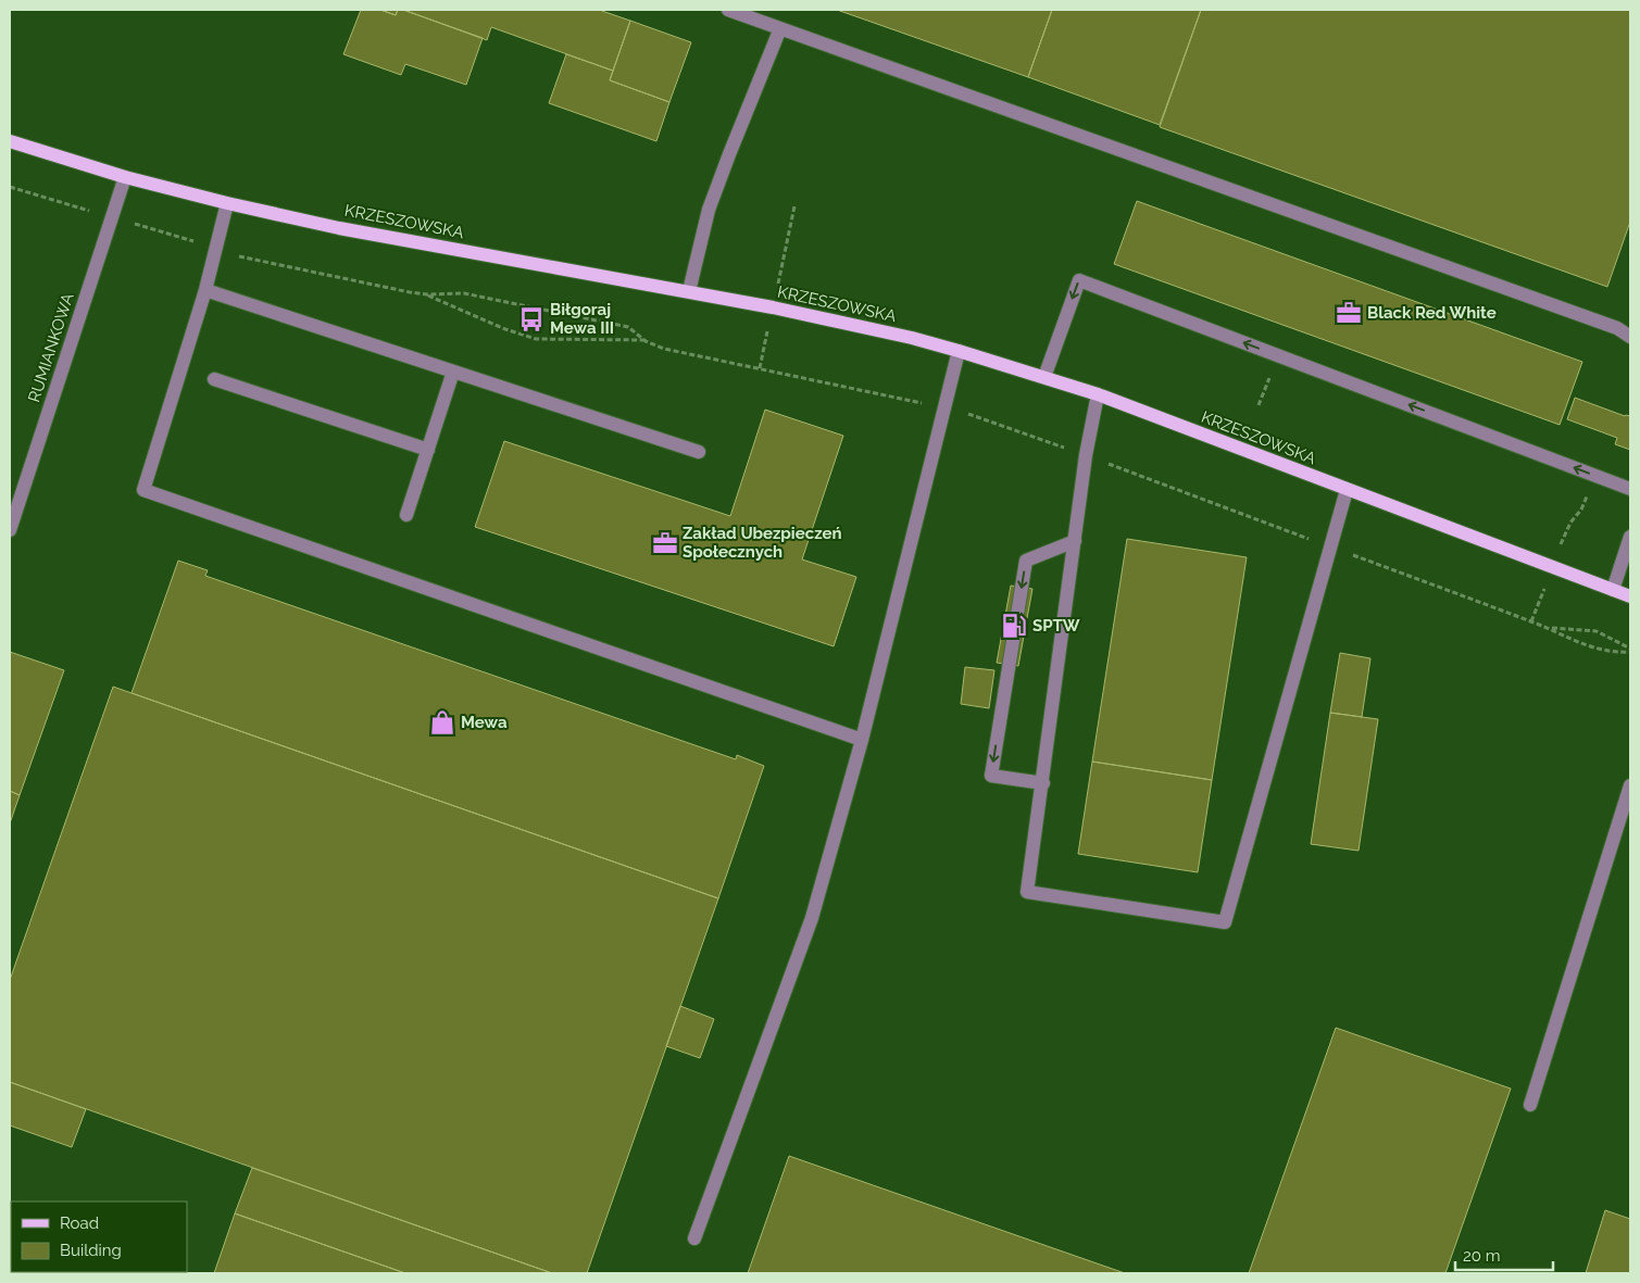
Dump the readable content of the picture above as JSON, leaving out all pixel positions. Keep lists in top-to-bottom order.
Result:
{
  "streets": {
    "main road": ["KRZESZOWSKA"],
    "street": ["RUMIANKOWA"]
  },
  "crossings": [
    ["KRZESZOWSKA", "RUMIANKOWA"]
  ],
  "places": {
    "office": ["Black Red White", "Zakład Ubezpieczeń Społecznych"],
    "bus stop": ["Biłgoraj Mewa III"],
    "fuel station": ["SPTW"],
    "shop": ["Mewa"]
  },
  "legend": ["Road", "Building"],
  "scale_bar": "20 m"
}
